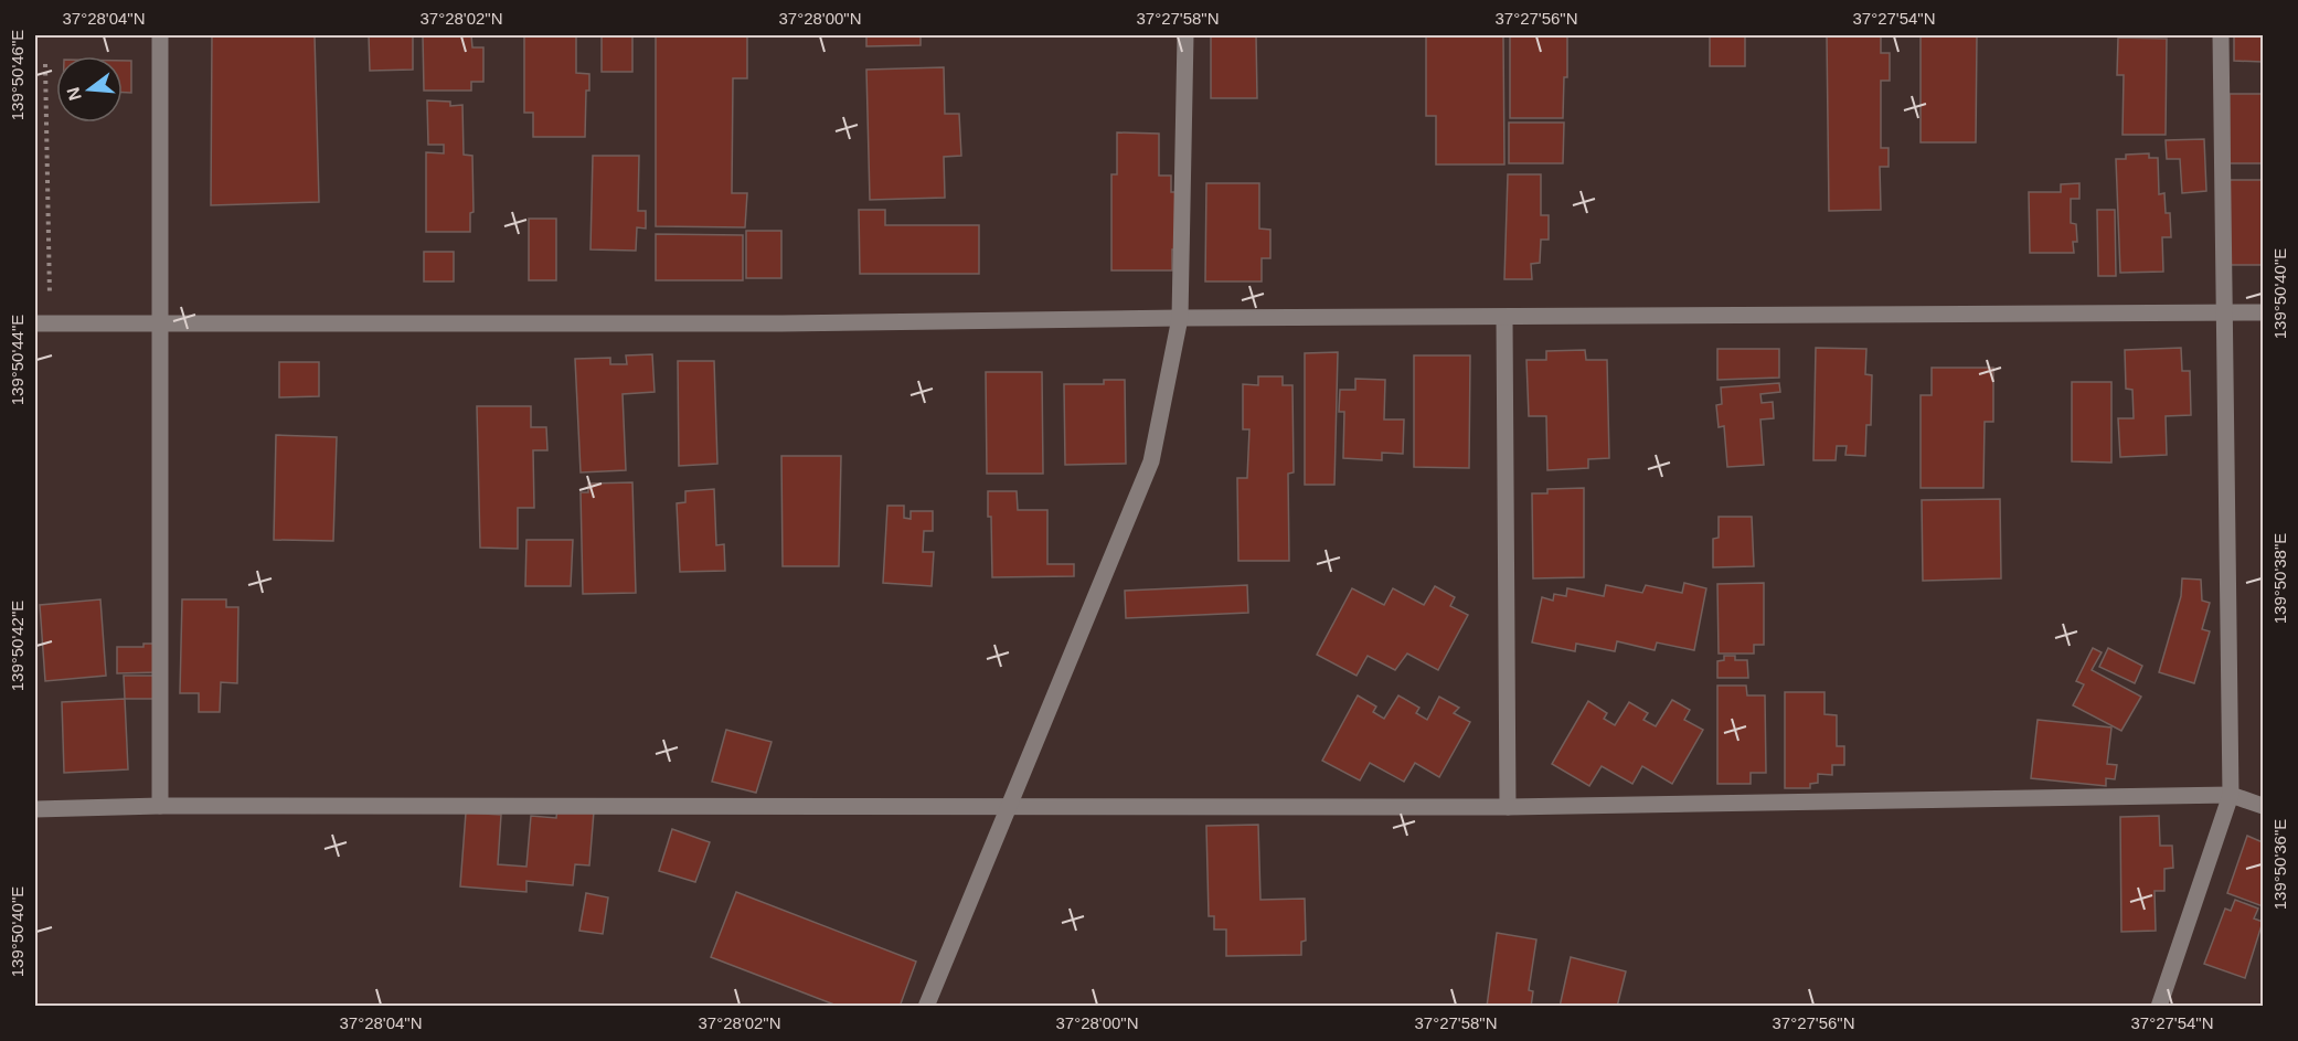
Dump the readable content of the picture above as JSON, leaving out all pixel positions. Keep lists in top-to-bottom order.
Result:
{
  "north": "left",
  "coordinates": [
    "37°28'04\"N",
    "37°28'02\"N",
    "37°28'00\"N",
    "37°27'58\"N",
    "37°27'56\"N",
    "37°27'54\"N",
    "139°50'46\"E",
    "139°50'40\"E",
    "139°50'44\"E",
    "139°50'38\"E",
    "139°50'42\"E",
    "139°50'36\"E"
  ]
}
